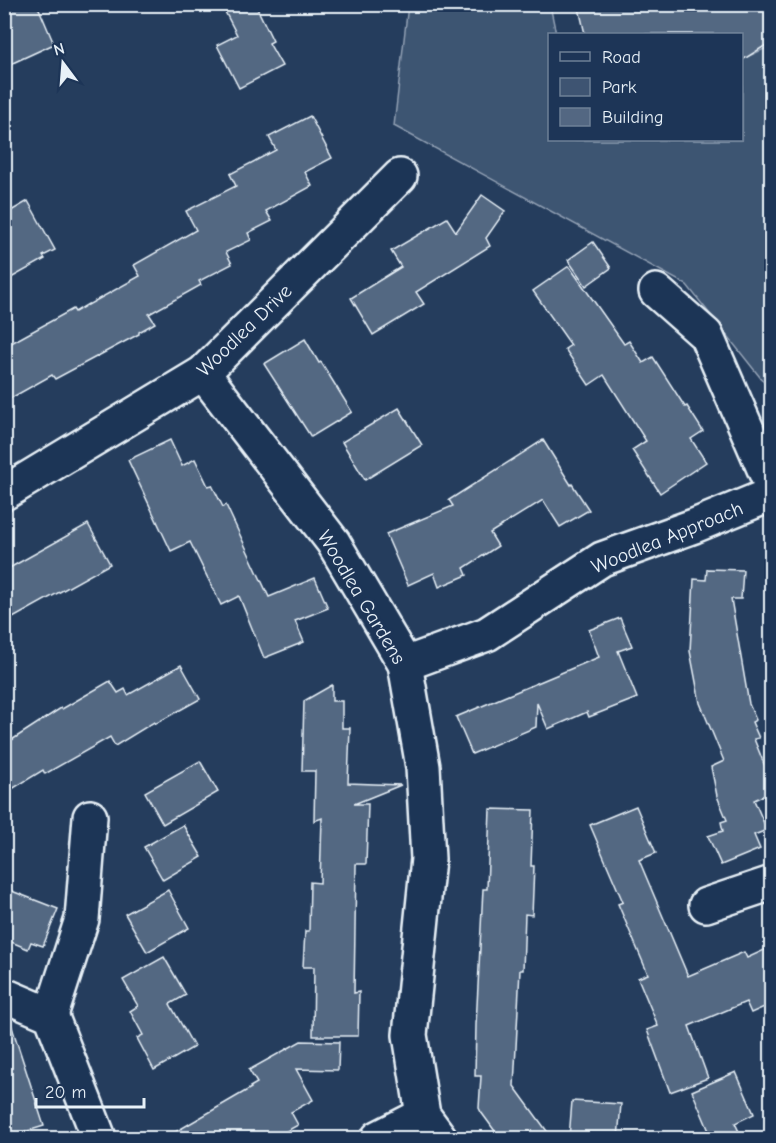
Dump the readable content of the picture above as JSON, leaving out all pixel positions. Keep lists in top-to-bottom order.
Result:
{
  "streets": {
    "street": ["Woodlea Drive", "Woodlea Approach", "Woodlea Gardens"]
  },
  "crossings": [
    ["Woodlea Drive", "Woodlea Gardens"],
    ["Woodlea Approach", "Woodlea Gardens"]
  ],
  "legend": ["Road", "Park", "Building"],
  "scale_bar": "20 m",
  "north": "top"
}
